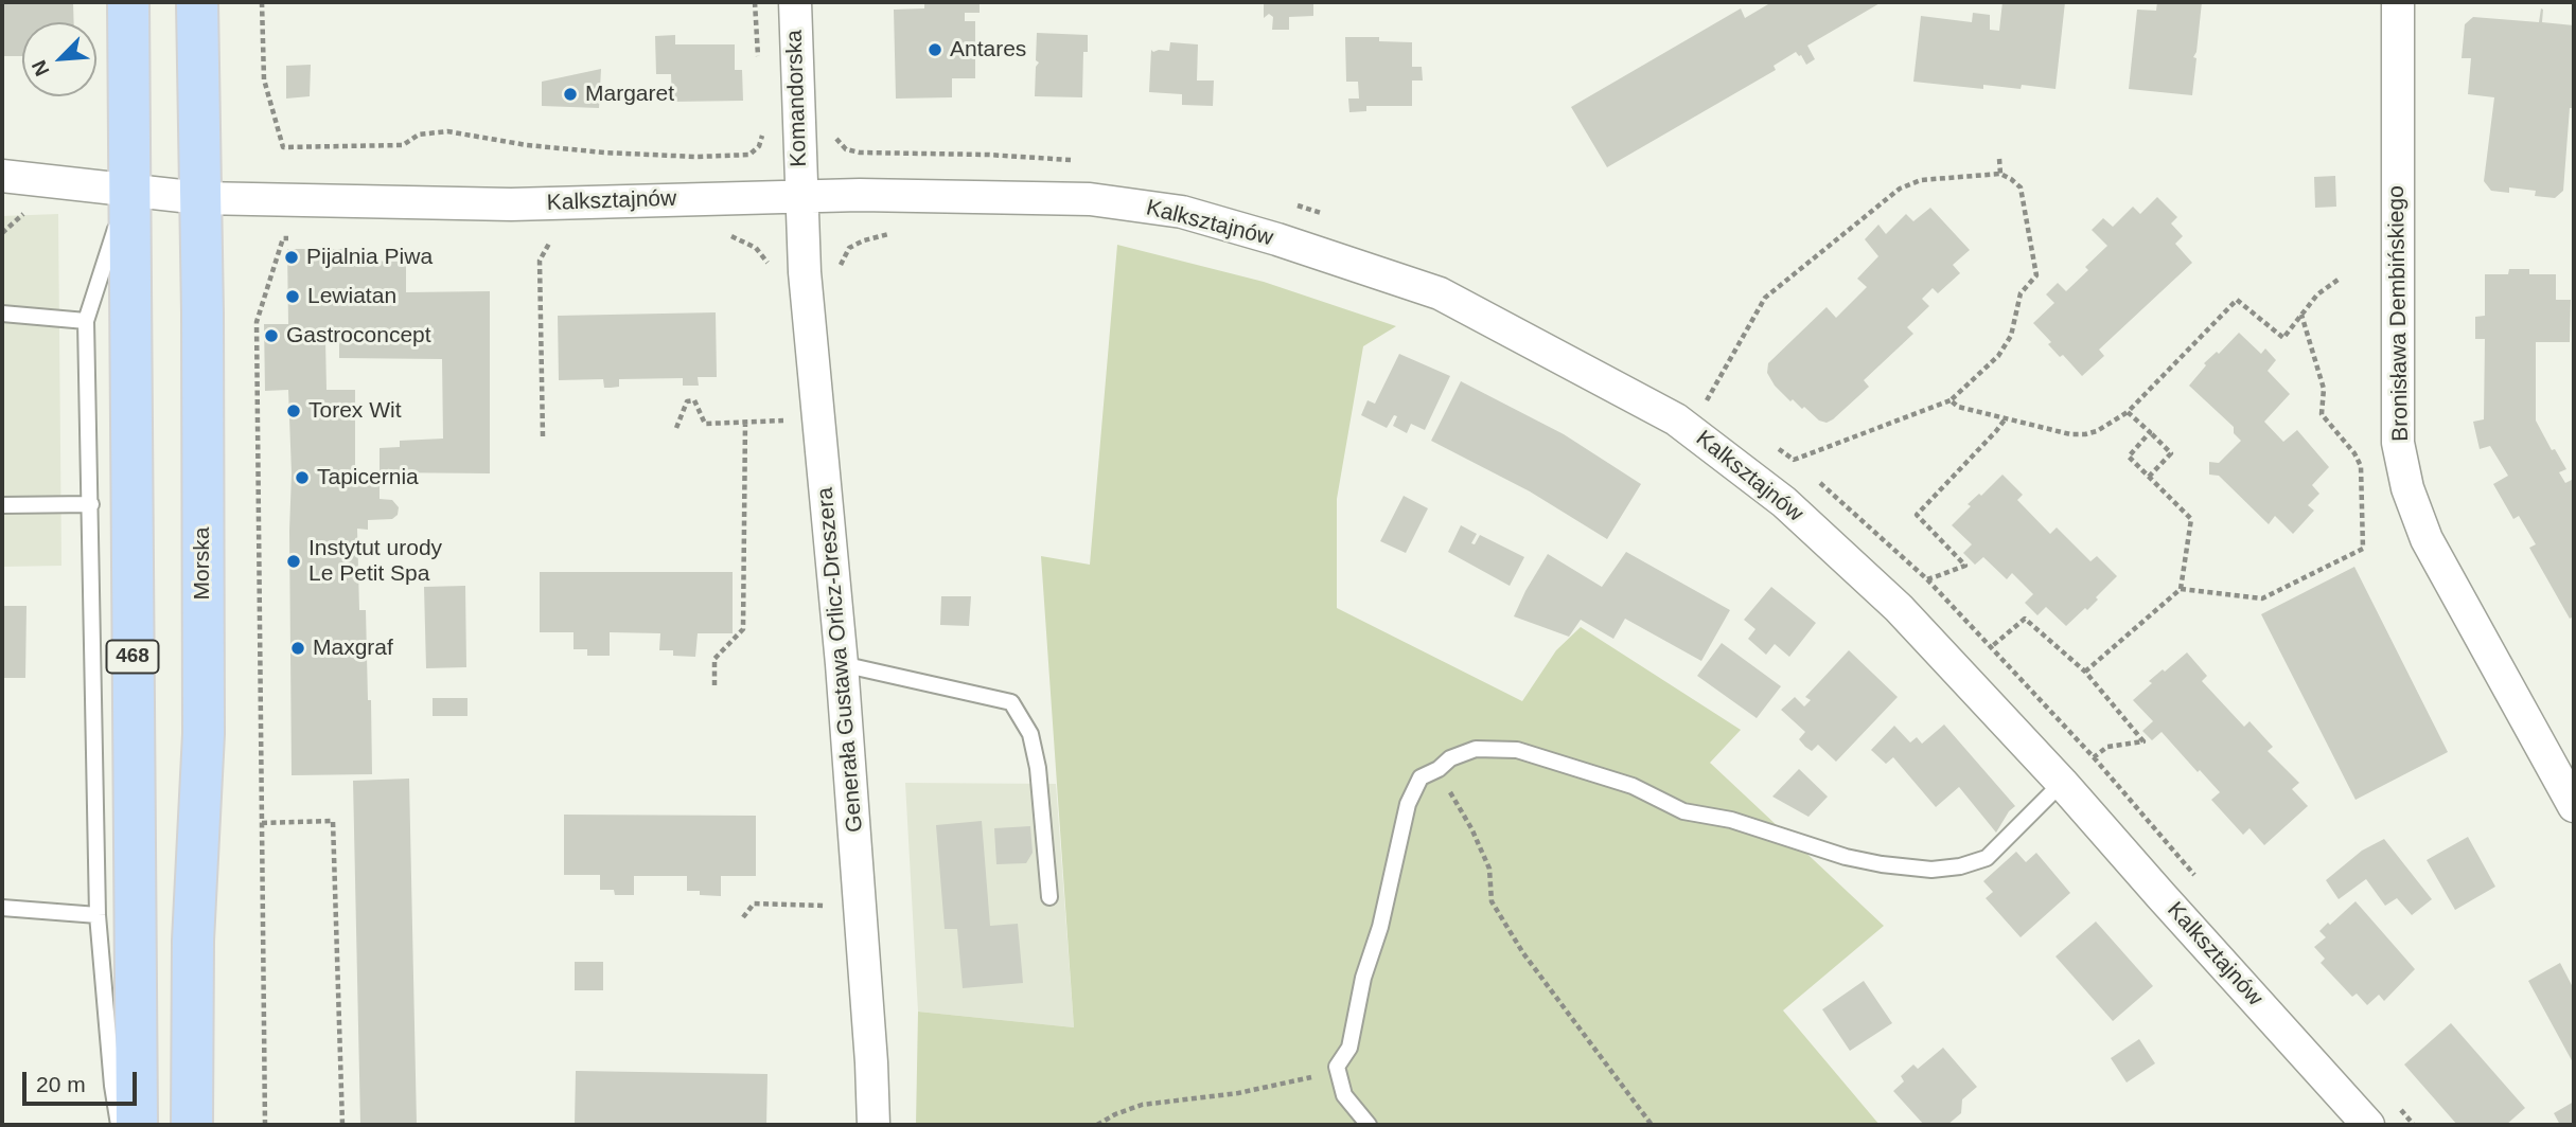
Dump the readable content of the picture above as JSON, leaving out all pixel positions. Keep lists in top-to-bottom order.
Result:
{
  "streets": {
    "main road": ["Morska", "468"],
    "street": [
      "Komandorska",
      "Kalksztajnów",
      "Bronisława Dembińskiego",
      "Generała Gustawa Orlicz-Dreszera"
    ]
  },
  "crossings": [
    ["Komandorska", "Kalksztajnów"],
    ["Komandorska", "Generała Gustawa Orlicz-Dreszera"],
    ["Kalksztajnów", "Morska"],
    ["Kalksztajnów", "468"],
    ["Kalksztajnów", "Generała Gustawa Orlicz-Dreszera"]
  ],
  "places": [
    "Antares",
    "Margaret",
    "Pijalnia Piwa",
    "Lewiatan",
    "Gastroconcept",
    "Torex Wit",
    "Tapicernia",
    "Instytut urody Le Petit Spa",
    "Maxgraf"
  ],
  "scale_bar": "20 m",
  "north": "bottom left"
}
